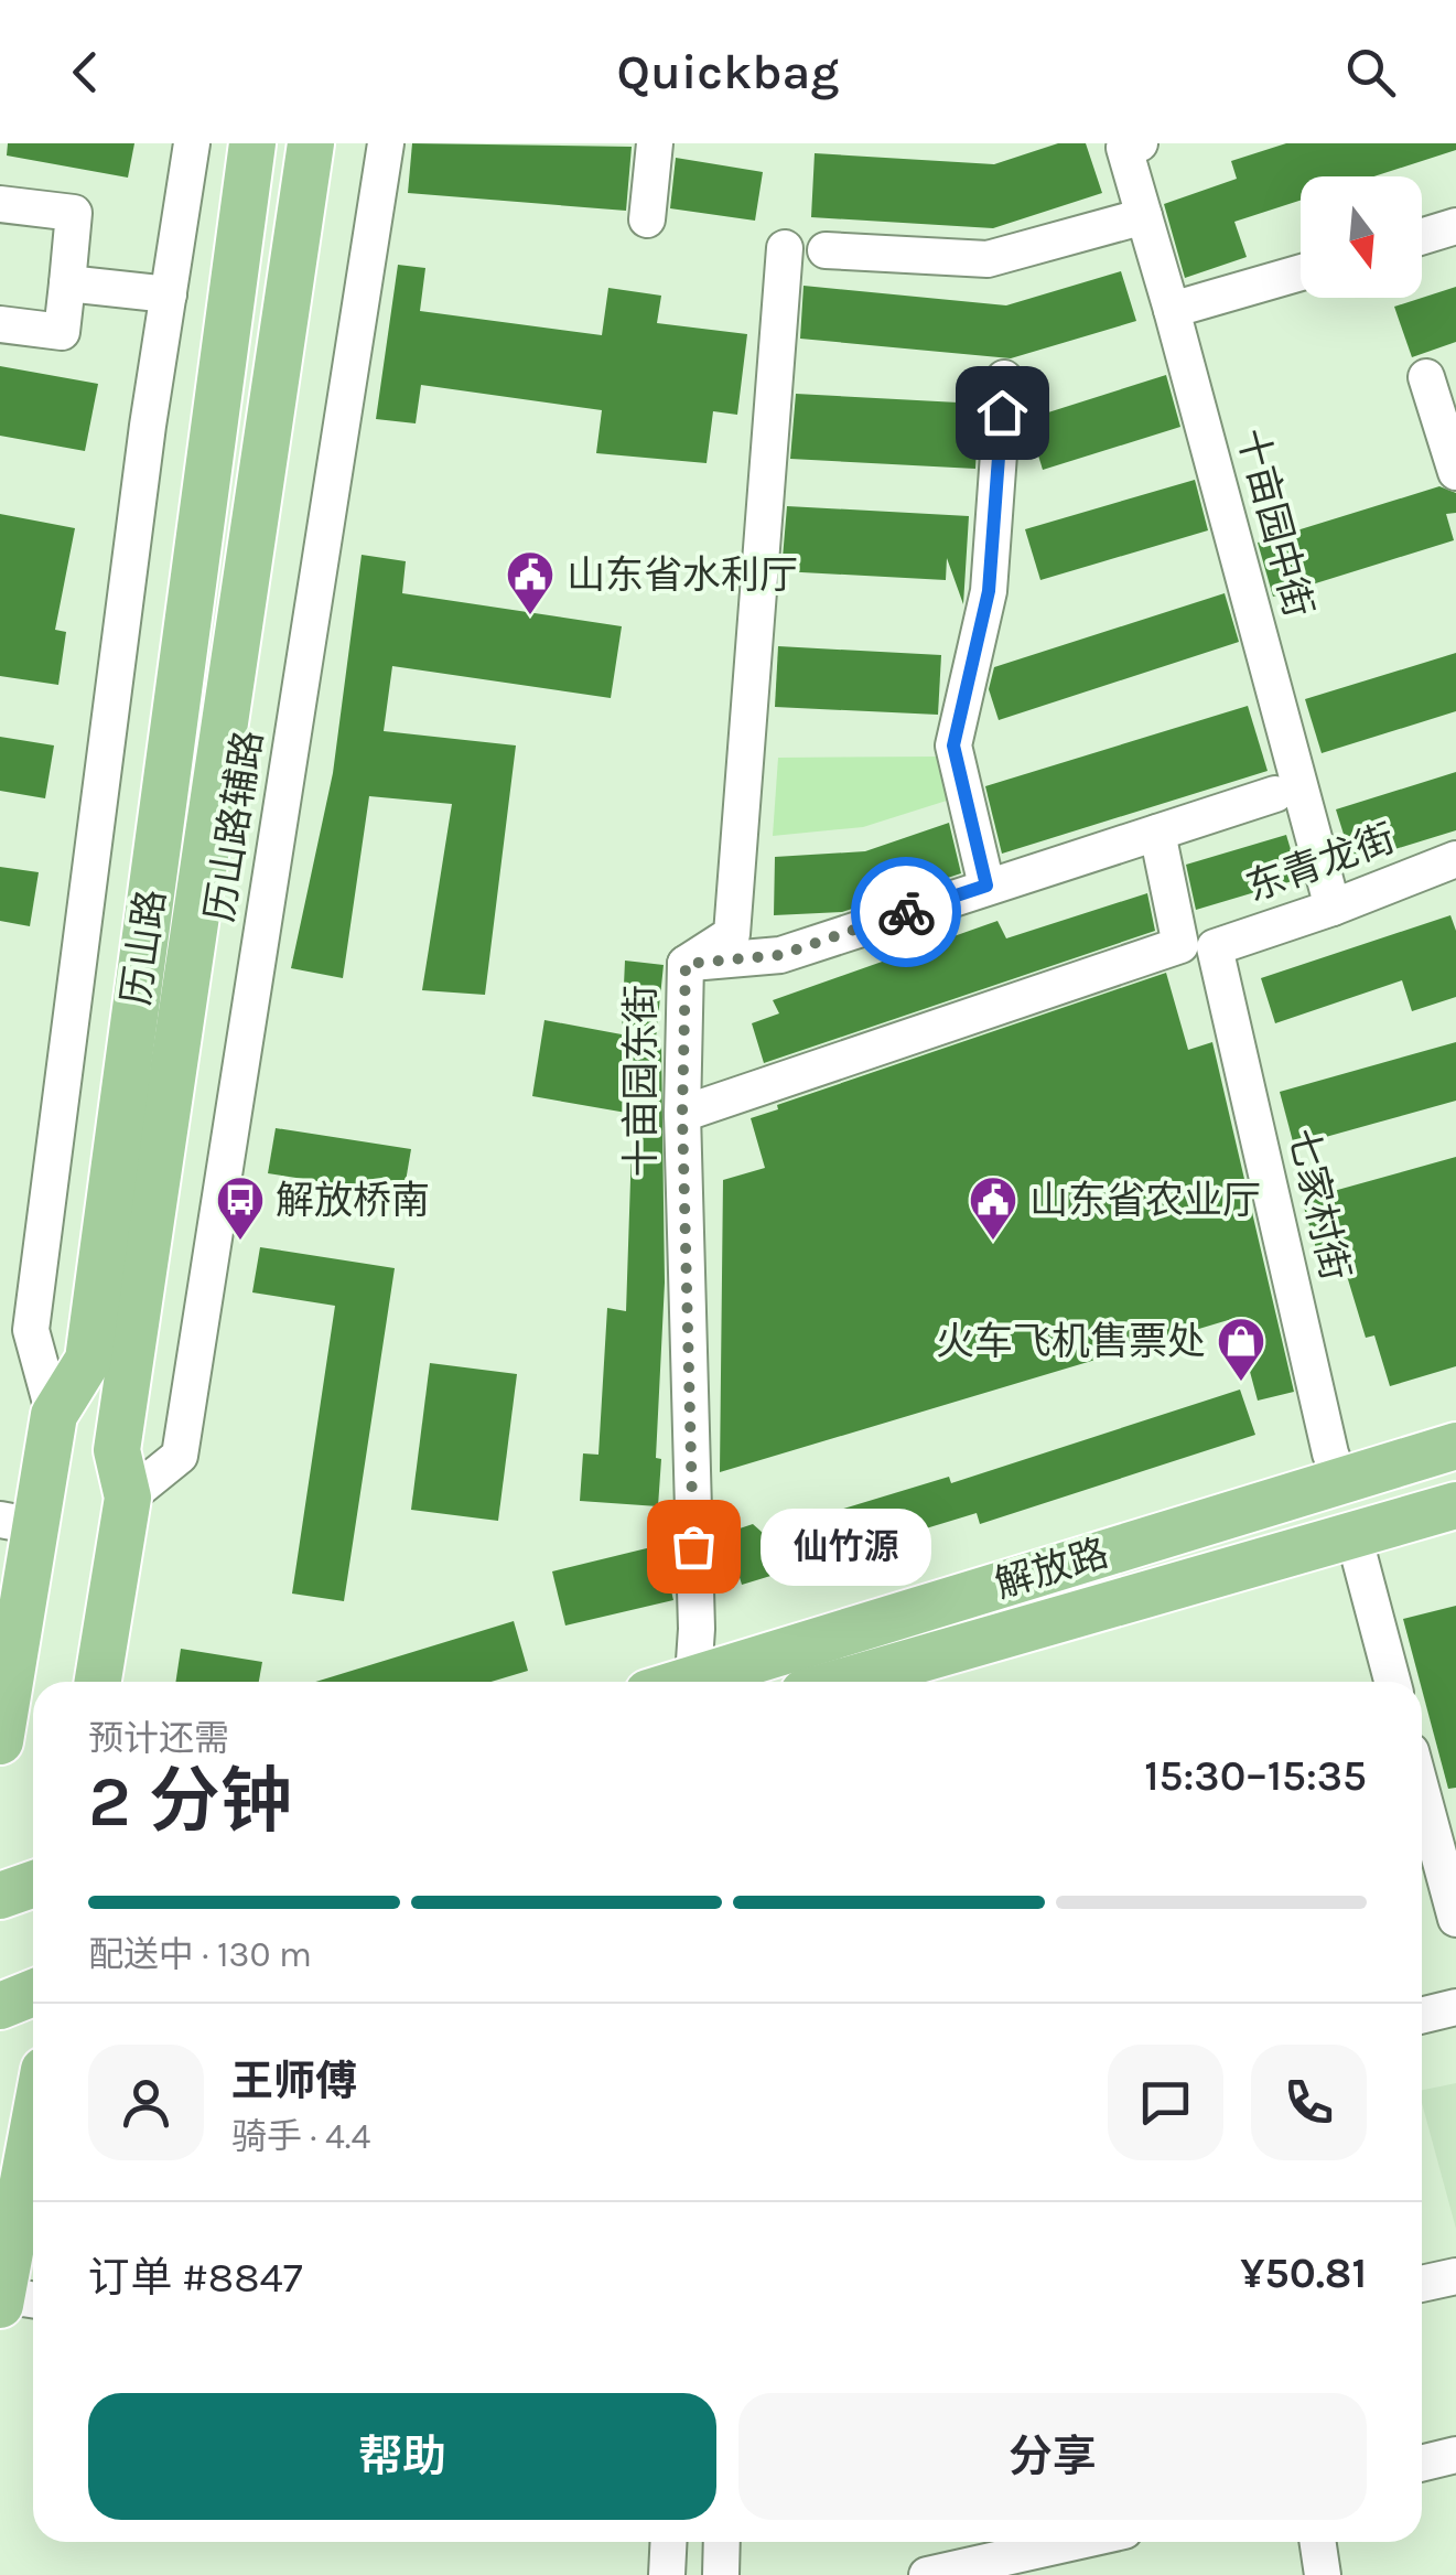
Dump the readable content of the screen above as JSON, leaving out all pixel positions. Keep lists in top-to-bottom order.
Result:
{
  "streets": {
    "main road": ["历山路", "解放路"],
    "street": [
      "十亩园中街",
      "历山路辅路",
      "东青龙街",
      "十亩园东街",
      "七家村街"
    ]
  },
  "crossings": [
    ["十亩园中街", "东青龙街"],
    ["历山路辅路", "历山路"],
    ["东青龙街", "七家村街"],
    ["七家村街", "解放路"]
  ],
  "places": {
    "public building": ["山东省水利厅", "山东省农业厅"],
    "bus stop": ["解放桥南"],
    "shop": ["火车飞机售票处"],
    "other": ["仙竹源"]
  },
  "north": "bottom",
  "page": {
    "header": "Quickbag",
    "bubble": "仙竹源",
    "heading": ["2 分钟", "预计还需", "15:30–15:35"],
    "panel": [
      "王师傅",
      "骑手 · 4.4",
      "订单 #8847",
      "¥50.81"
    ],
    "bar": "配送中 · 130 m",
    "buttons": ["帮助", "分享"]
  }
}
